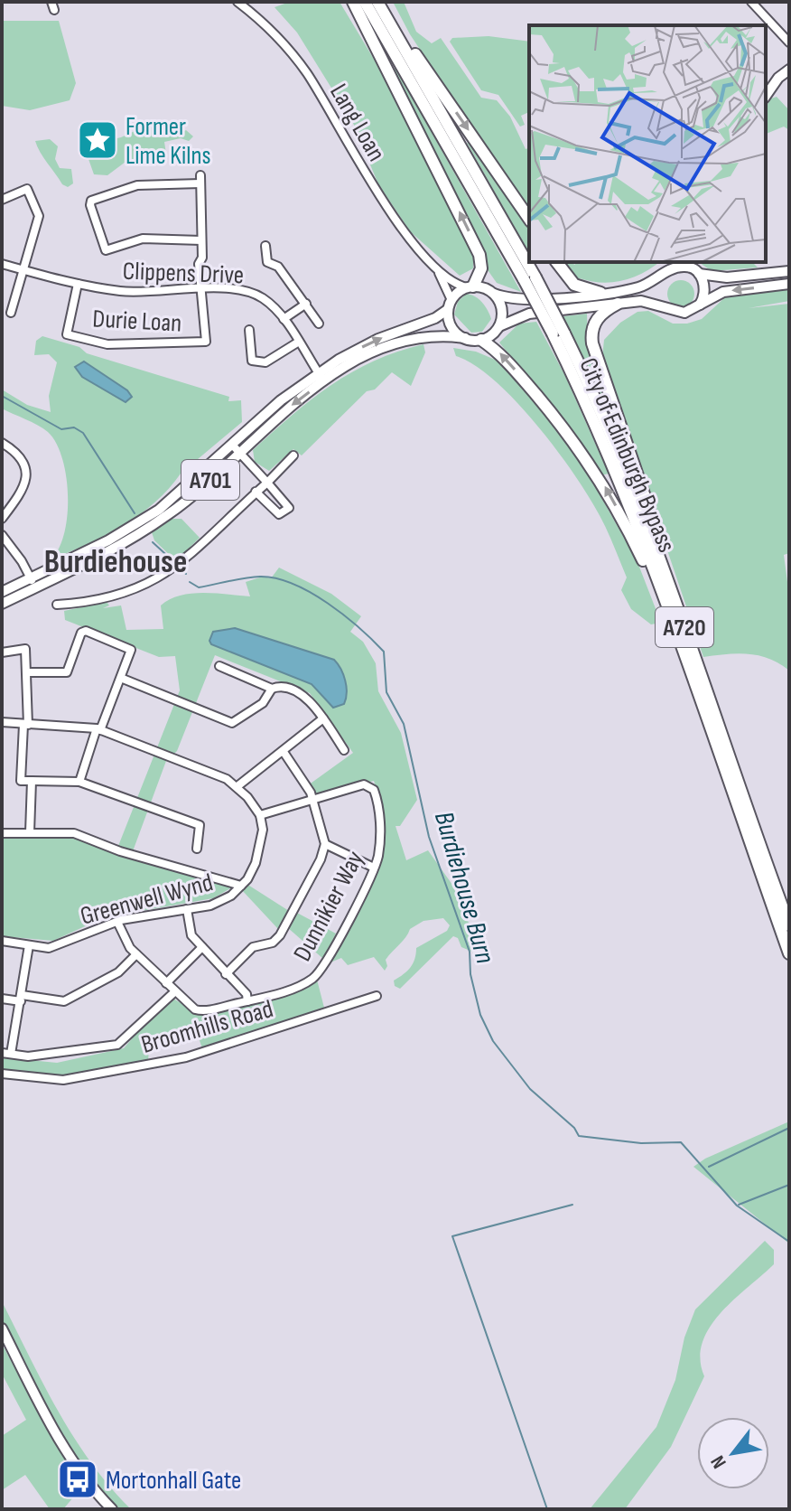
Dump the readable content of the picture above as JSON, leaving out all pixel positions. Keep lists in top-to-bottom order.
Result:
{
  "streets": {
    "highway": ["City of Edinburgh Bypass", "A720"],
    "main road": ["A701"],
    "street": [
      "Lang Loan",
      "Clippens Drive",
      "Durie Loan",
      "Greenwell Wynd",
      "Dunnikier Way",
      "Broomhills Road"
    ]
  },
  "crossings": [
    ["Lang Loan", "A701"],
    ["Clippens Drive", "Durie Loan"],
    ["Clippens Drive", "A701"],
    ["Greenwell Wynd", "Dunnikier Way"]
  ],
  "districts": ["Burdiehouse"],
  "water": ["Burdiehouse Burn"],
  "places": {
    "place": ["Former Lime Kilns"],
    "bus stop": ["Mortonhall Gate"]
  },
  "north": "bottom left"
}
